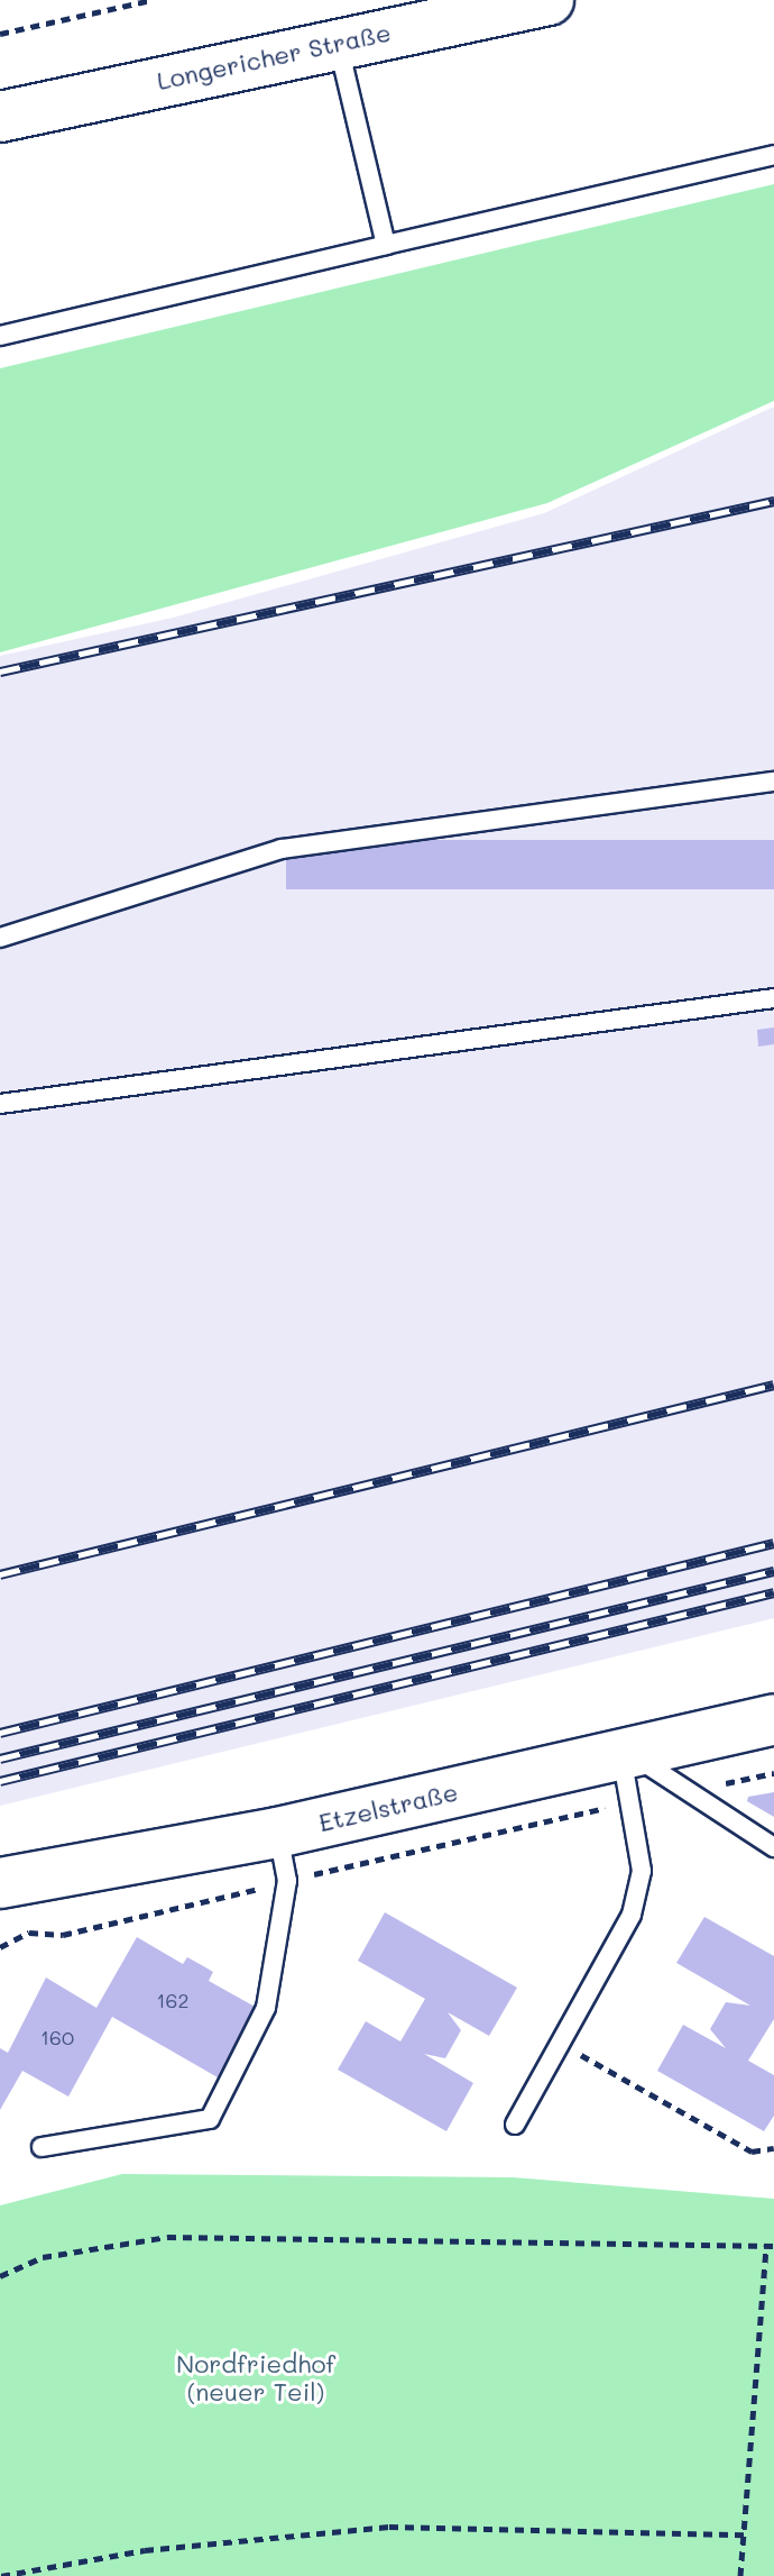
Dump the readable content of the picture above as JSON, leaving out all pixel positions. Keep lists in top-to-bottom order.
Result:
{
  "streets": {
    "street": ["Longericher Straße", "Etzelstraße"]
  },
  "parks": ["Nordfriedhof (neuer Teil)"],
  "house_numbers": ["162", "160"]
}
